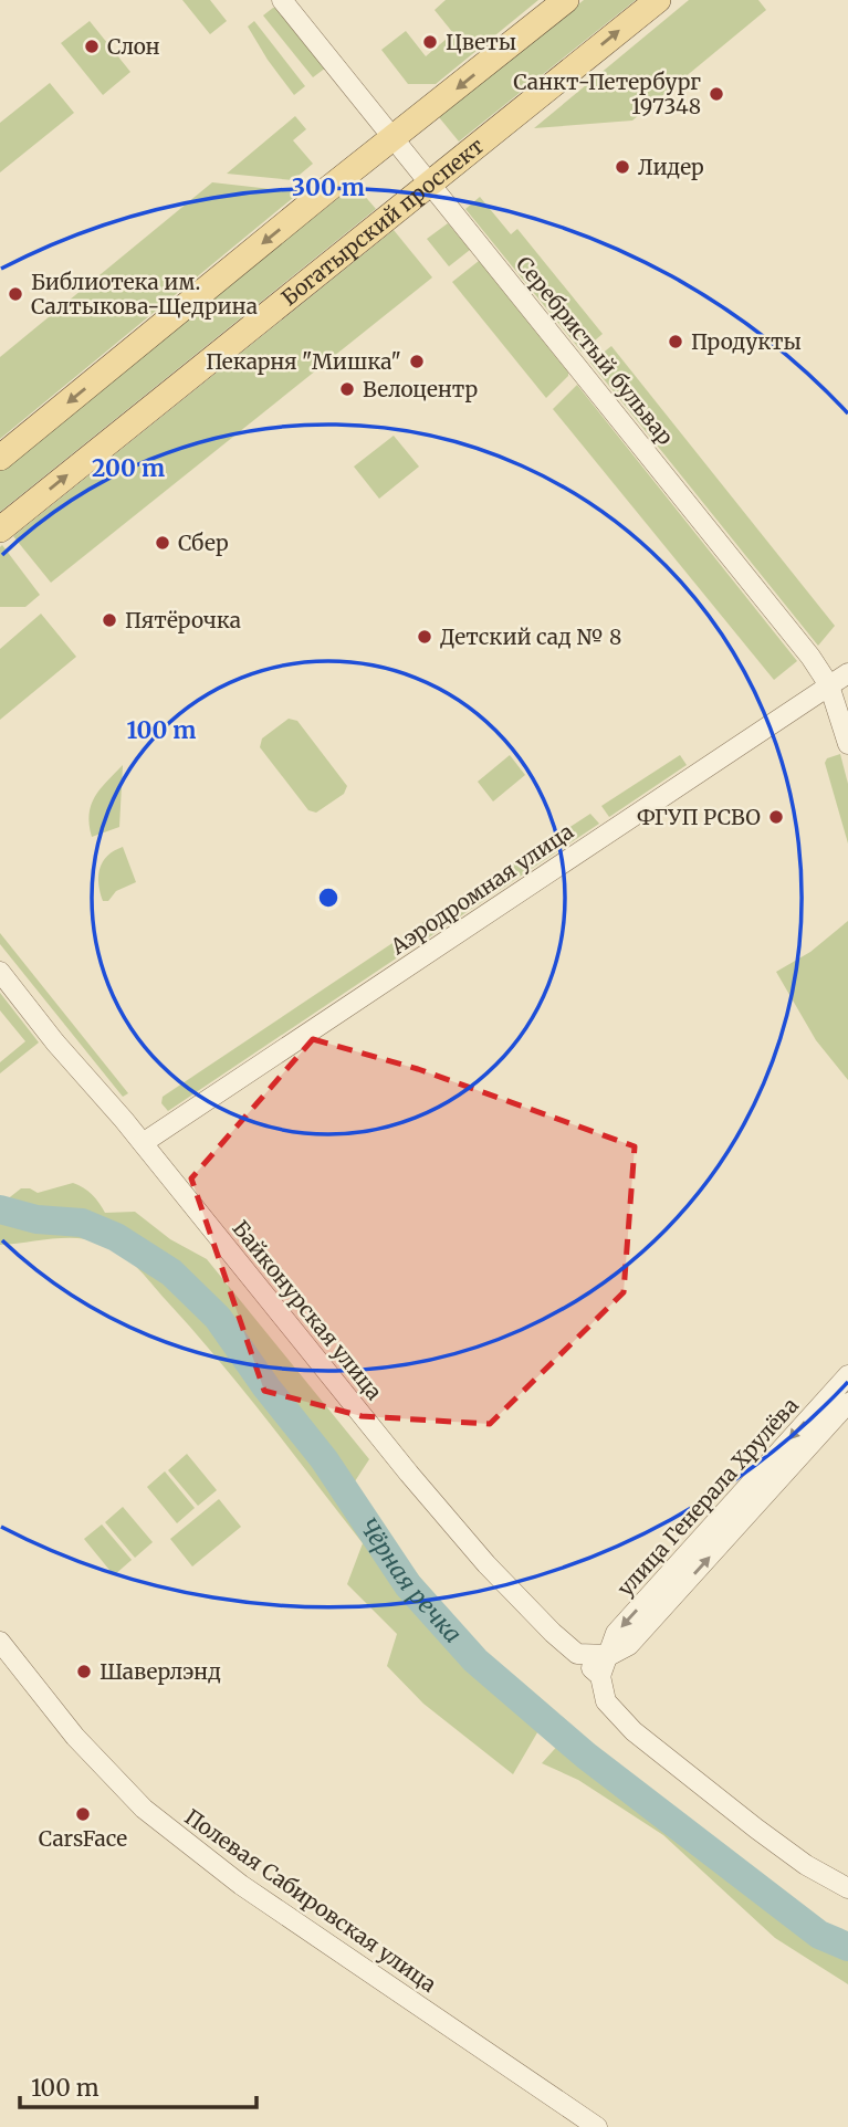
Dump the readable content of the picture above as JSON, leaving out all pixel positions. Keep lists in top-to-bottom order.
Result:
{
  "streets": {
    "main road": ["Богатырский проспект"],
    "street": [
      "Серебристый бульвар",
      "Аэродромная улица",
      "Байконурская улица",
      "улица Генерала Хрулёва",
      "Полевая Сабировская улица"
    ]
  },
  "crossings": [
    ["Богатырский проспект", "Серебристый бульвар"],
    ["Серебристый бульвар", "Аэродромная улица"],
    ["Аэродромная улица", "Байконурская улица"],
    ["Байконурская улица", "улица Генерала Хрулёва"]
  ],
  "water": ["Чёрная речка"],
  "places": [
    "Цветы",
    "Слон",
    "Санкт-Петербург 197348",
    "Лидер",
    "Библиотека им. Салтыкова-Щедрина",
    "Продукты",
    "Пекарня \"Мишка\"",
    "Велоцентр",
    "Сбер",
    "Пятёрочка",
    "Детский сад № 8",
    "ФГУП РСВО",
    "Шаверлэнд",
    "CarsFace"
  ],
  "scale_bar": "100 m",
  "rings": ["300 m", "200 m", "100 m"]
}
